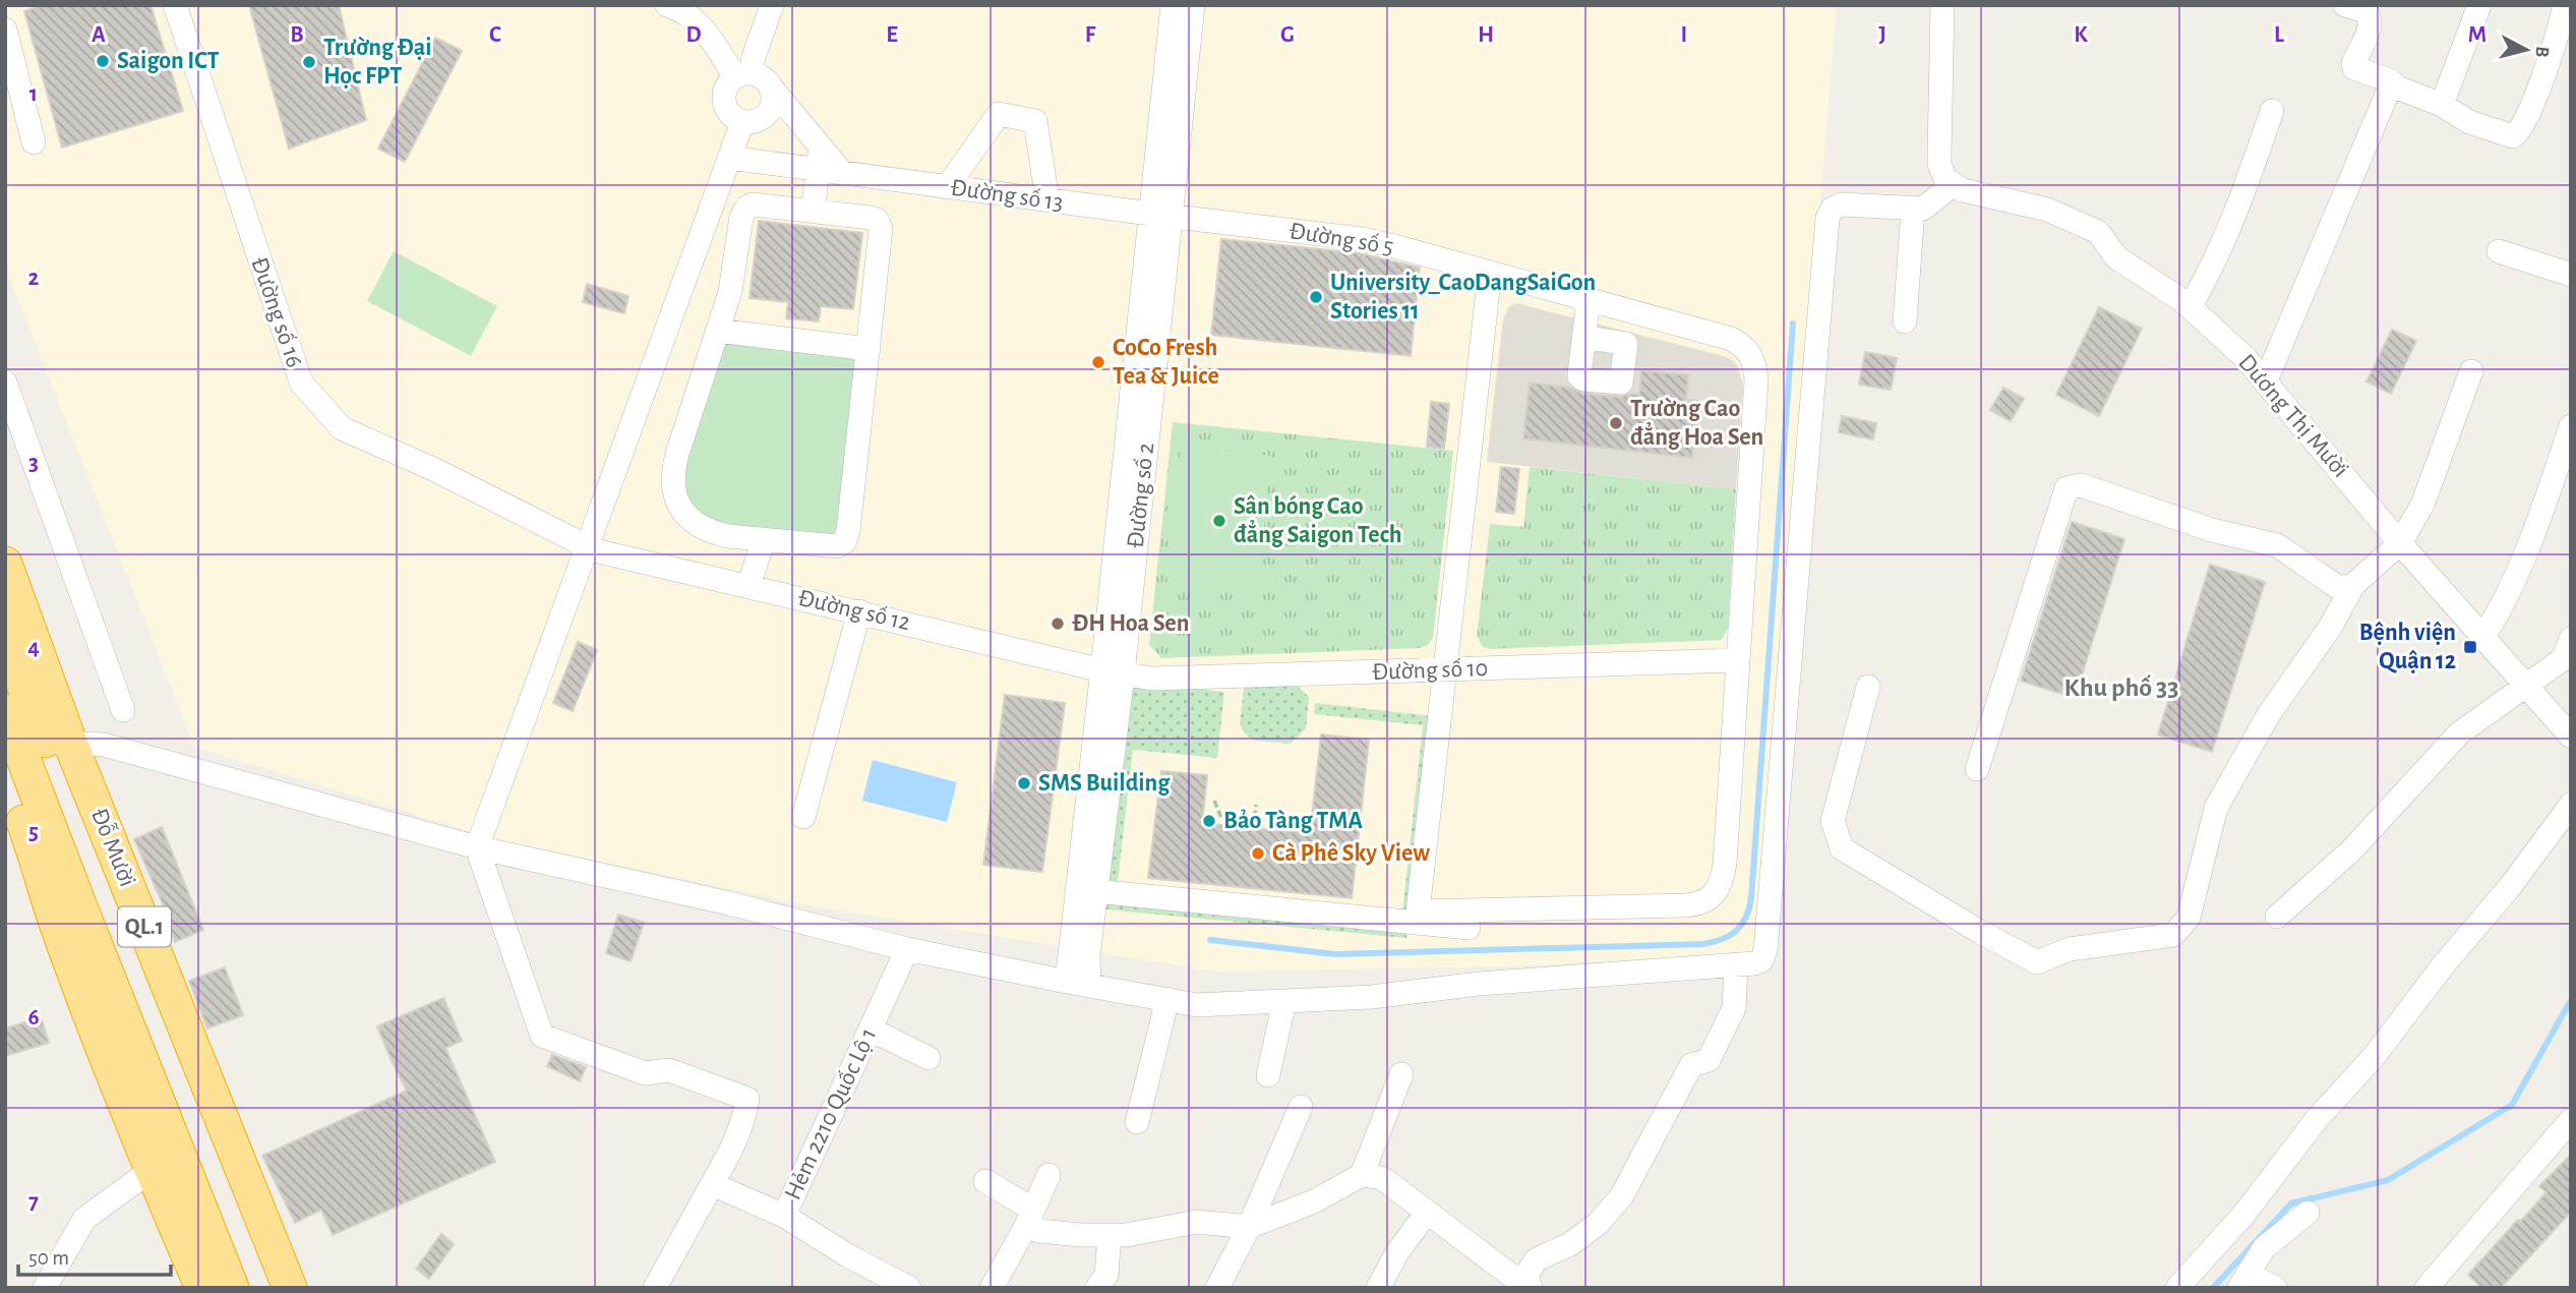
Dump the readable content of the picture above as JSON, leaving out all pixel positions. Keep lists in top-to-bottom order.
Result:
{
  "streets": {
    "highway": ["Đỗ Mười", "QL.1"],
    "street": [
      "Đường số 13",
      "Đường số 5",
      "Đường số 16",
      "Dương Thị Mười",
      "Đường số 2",
      "Đường số 12",
      "Đường số 10",
      "Hẻm 2210 Quốc Lộ 1"
    ]
  },
  "crossings": [
    ["Đường số 13", "Đường số 5"],
    ["Đường số 13", "Đường số 2"],
    ["Đường số 5", "Đường số 2"],
    ["Đường số 5", "Đường số 10"],
    ["Đường số 16", "Đường số 12"],
    ["Đường số 2", "Đường số 12"],
    ["Đường số 2", "Đường số 10"],
    ["Đường số 12", "Đường số 10"]
  ],
  "districts": ["Khu phố 33"],
  "places": {
    "other": [
      "Saigon ICT",
      "Trường Đại Học FPT",
      "University_CaoDangSaiGon Stories 11",
      "CoCo Fresh Tea & Juice",
      "Trường Cao đẳng Hoa Sen",
      "Sân bóng Cao đẳng Saigon Tech",
      "ĐH Hoa Sen",
      "SMS Building",
      "Bảo Tàng TMA",
      "Cà Phê Sky View"
    ],
    "transit": ["Bệnh viện Quận 12"]
  },
  "scale_bar": "50 m",
  "north": "right",
  "grid": {
    "columns": [
      "A",
      "B",
      "C",
      "D",
      "E",
      "F",
      "G",
      "H",
      "I",
      "J",
      "K",
      "L",
      "M"
    ],
    "rows": [
      "1",
      "2",
      "3",
      "4",
      "5",
      "6",
      "7"
    ]
  }
}
